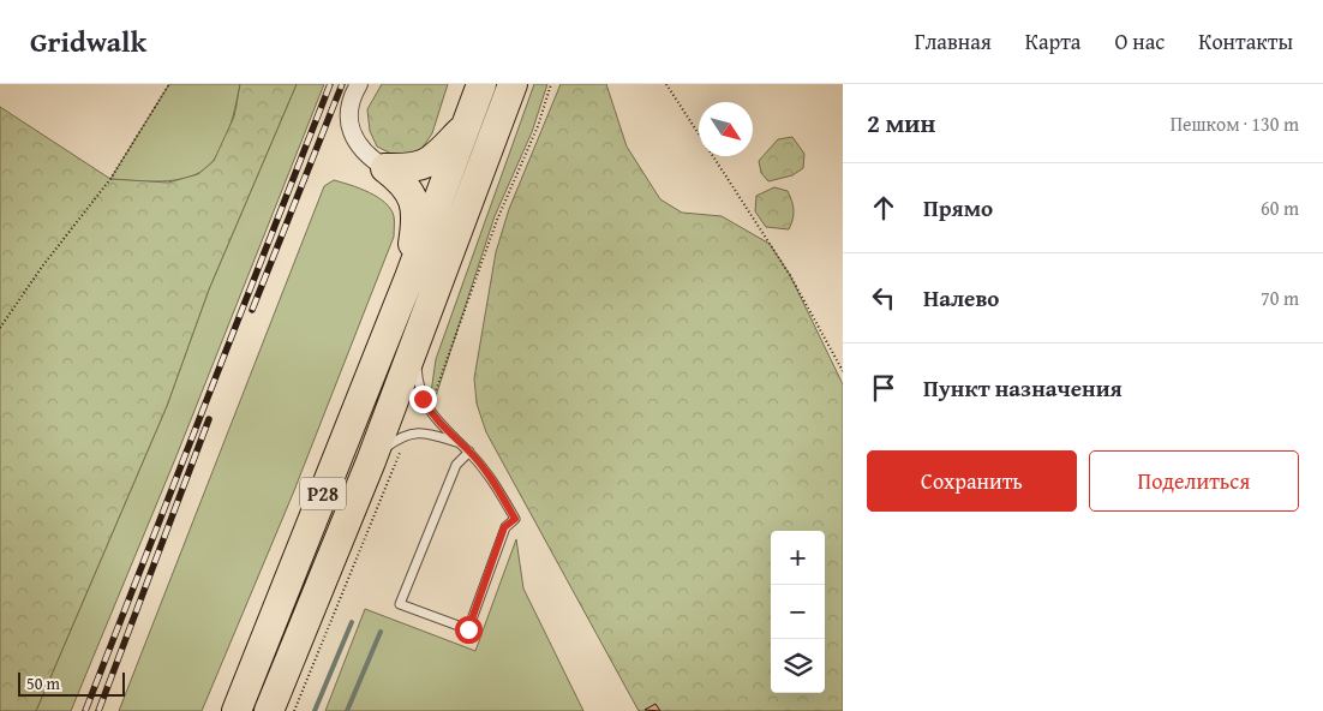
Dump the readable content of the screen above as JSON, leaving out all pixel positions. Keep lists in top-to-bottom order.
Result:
{
  "streets": {
    "highway": ["Р28"]
  },
  "scale_bar": "50 m",
  "north": "bottom right",
  "page": {
    "header": "Gridwalk",
    "nav": [
      "Главная",
      "Карта",
      "О нас",
      "Контакты"
    ],
    "heading": ["2 мин", "Пешком · 130 m"],
    "list": [
      ["Прямо", "60 m"],
      ["Налево", "70 m"],
      "Пункт назначения"
    ],
    "buttons": ["Сохранить", "Поделиться"],
    "map_buttons": ["+", "−"],
    "scale": "50 m"
  }
}
